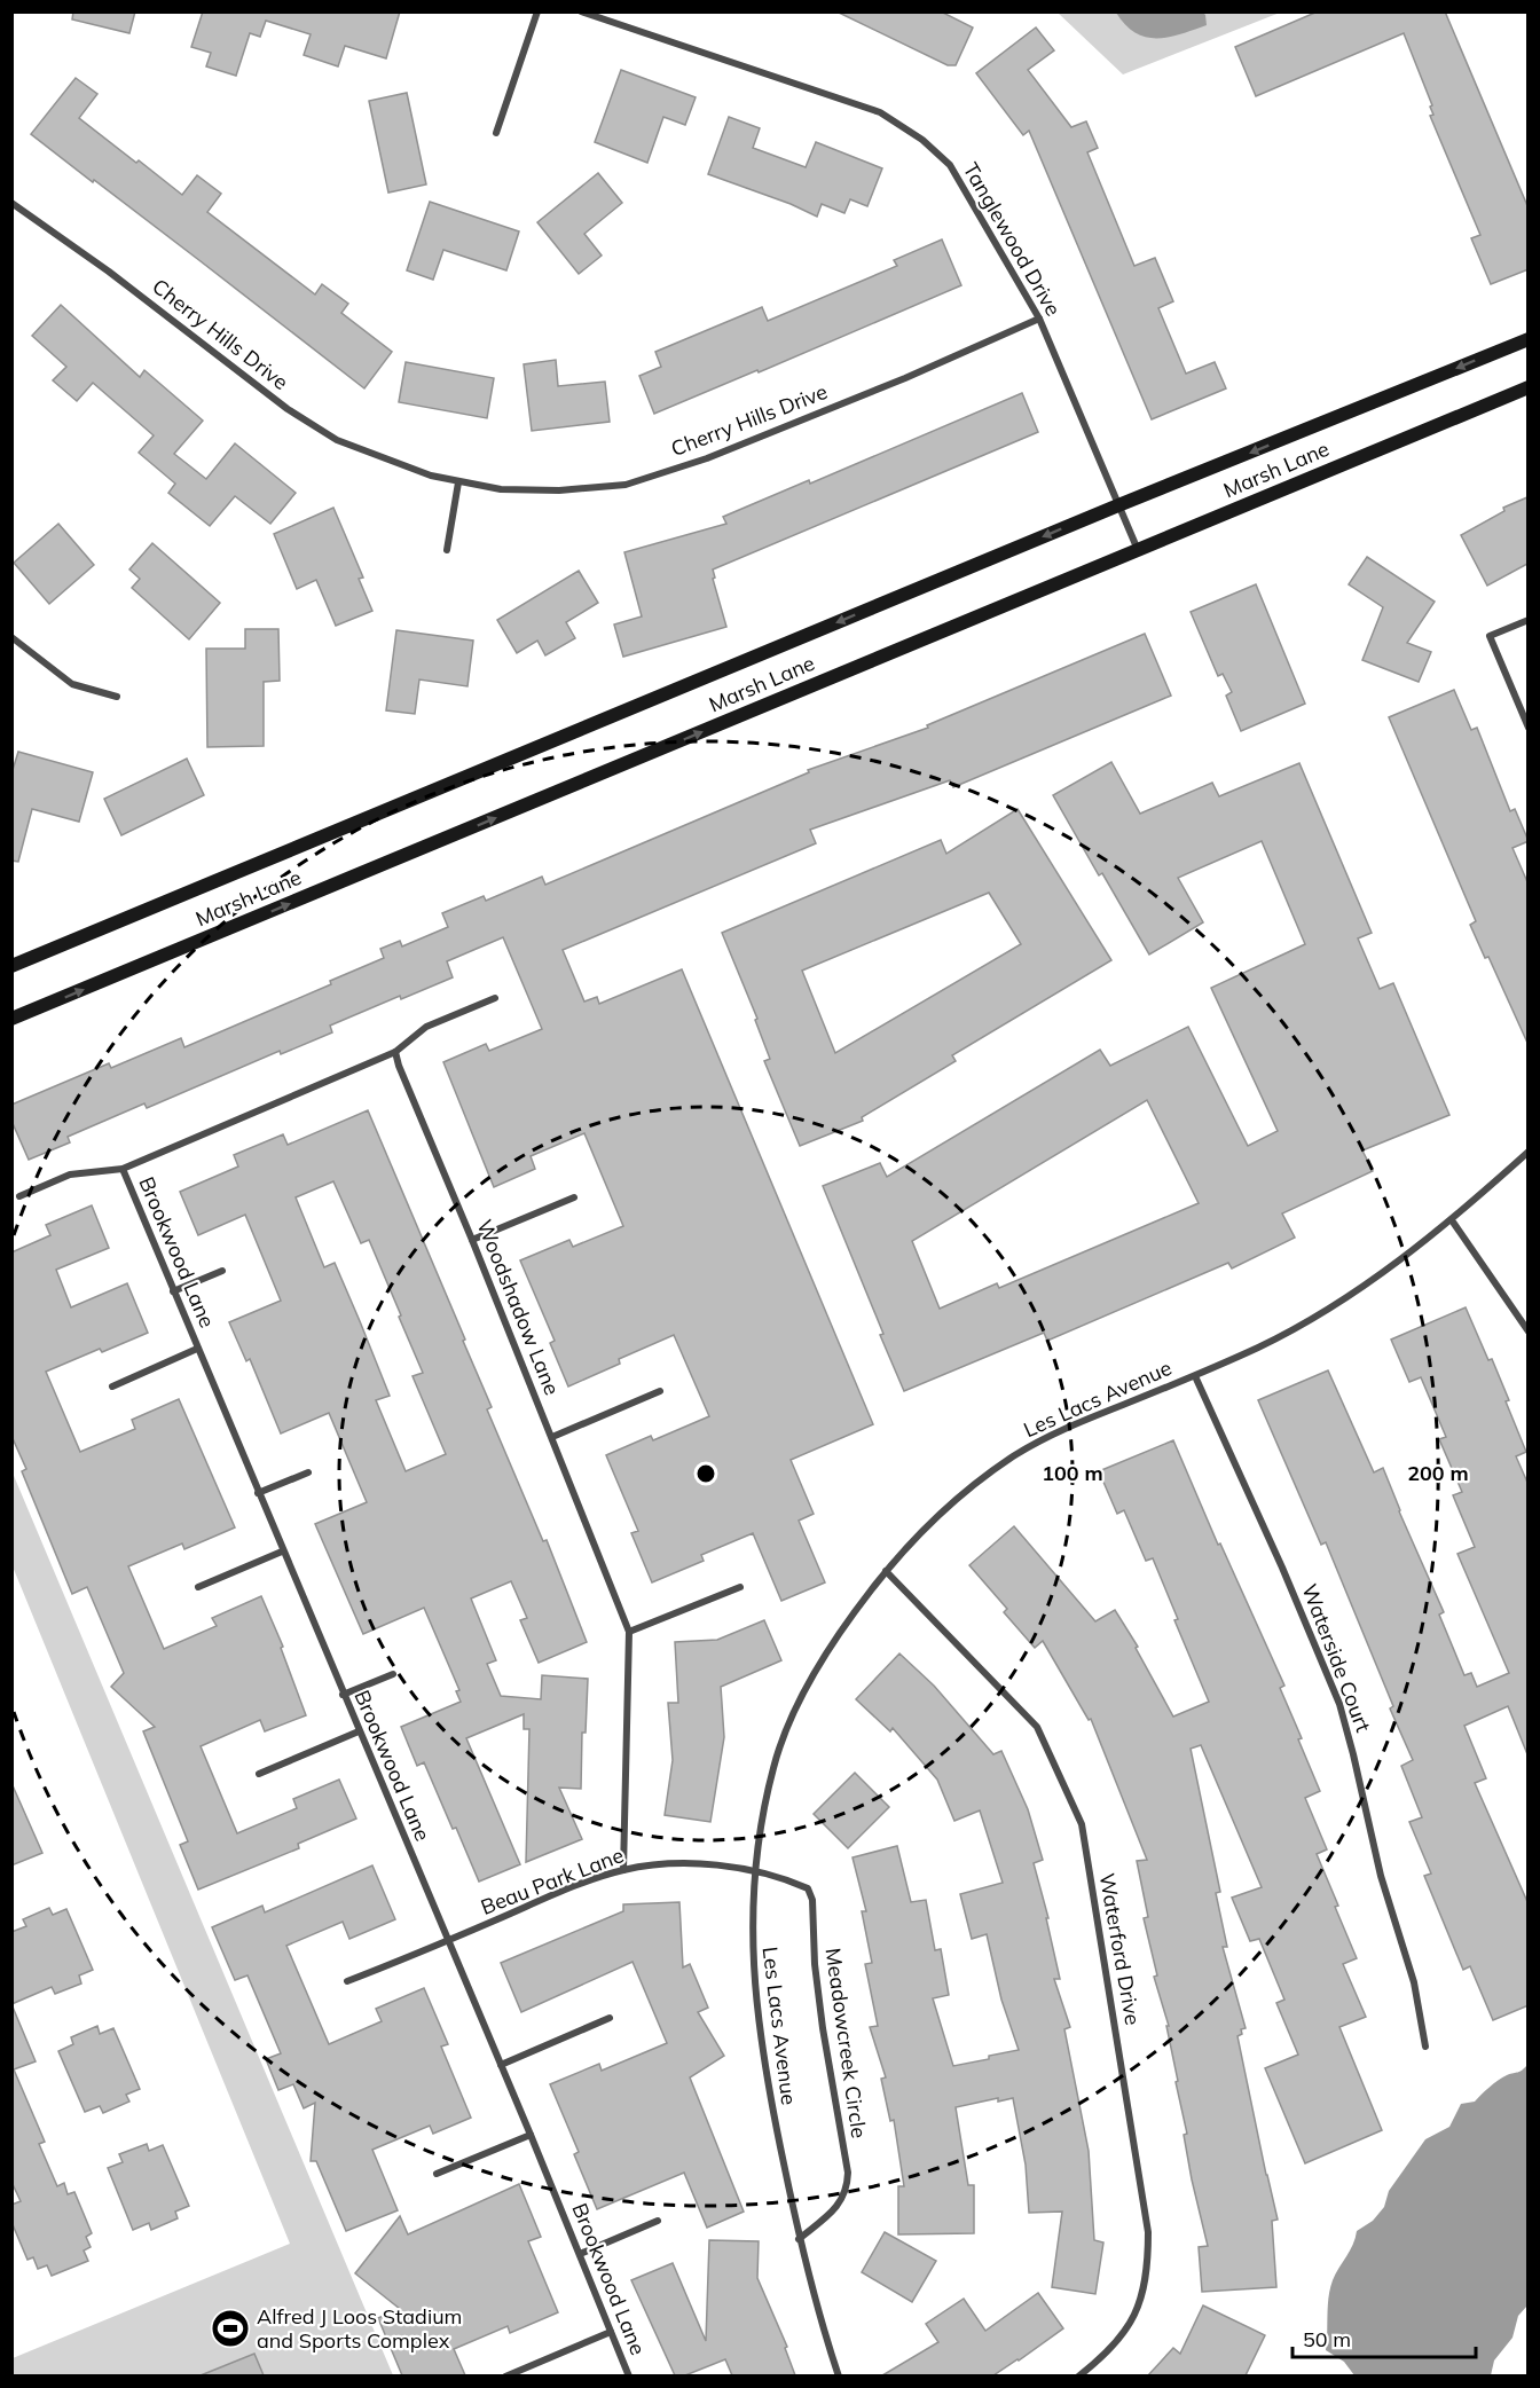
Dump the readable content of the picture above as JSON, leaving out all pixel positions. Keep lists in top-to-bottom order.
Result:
{
  "streets": {
    "main road": ["Marsh Lane"],
    "street": [
      "Tanglewood Drive",
      "Cherry Hills Drive",
      "Brookwood Lane",
      "Woodshadow Lane",
      "Les Lacs Avenue",
      "Waterside Court",
      "Beau Park Lane",
      "Waterford Drive",
      "Meadowcreek Circle"
    ]
  },
  "crossings": [
    ["Tanglewood Drive", "Cherry Hills Drive"],
    ["Tanglewood Drive", "Marsh Lane"],
    ["Brookwood Lane", "Beau Park Lane"],
    ["Woodshadow Lane", "Beau Park Lane"],
    ["Les Lacs Avenue", "Waterside Court"],
    ["Les Lacs Avenue", "Beau Park Lane"],
    ["Les Lacs Avenue", "Waterford Drive"],
    ["Les Lacs Avenue", "Meadowcreek Circle"],
    ["Beau Park Lane", "Meadowcreek Circle"]
  ],
  "places": {
    "sports": ["Alfred J Loos Stadium and Sports Complex"]
  },
  "scale_bar": "50 m",
  "rings": ["100 m", "200 m"]
}
